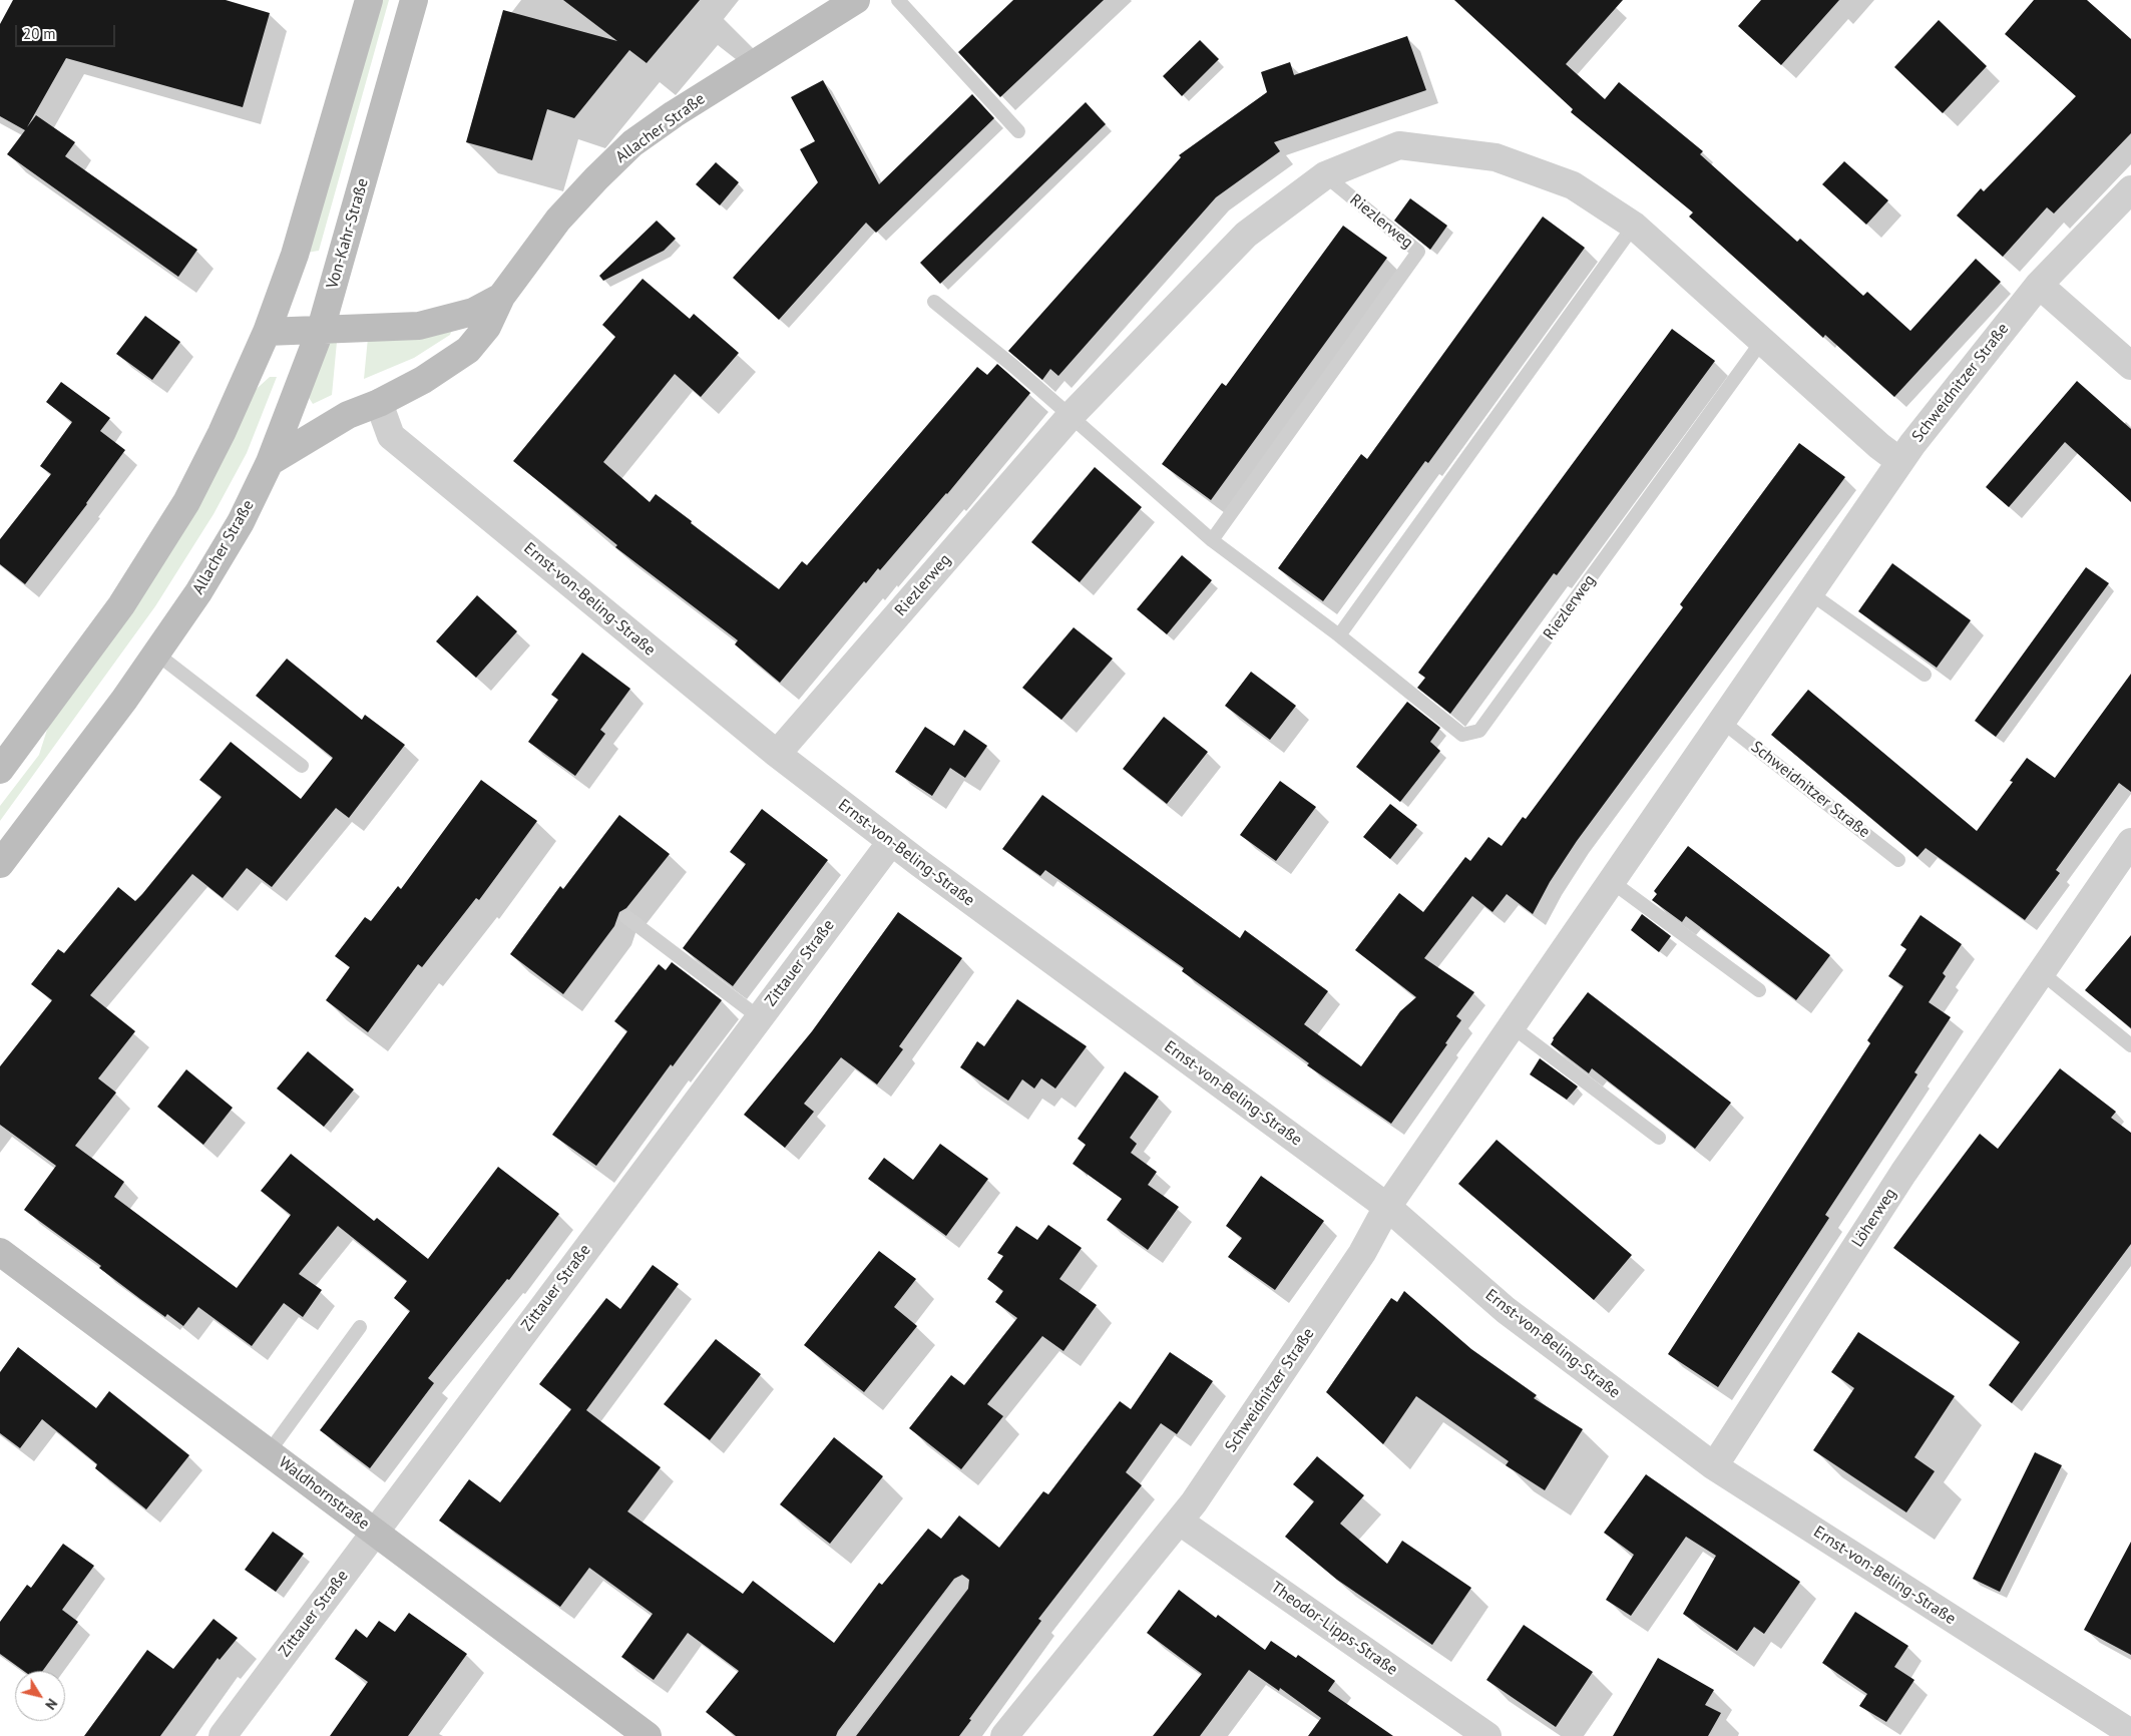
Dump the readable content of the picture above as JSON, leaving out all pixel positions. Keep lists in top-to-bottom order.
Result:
{
  "streets": {
    "main road": ["Allacher Straße", "Von-Kahr-Straße", "Waldhornstraße"],
    "street": [
      "Riezlerweg",
      "Schweidnitzer Straße",
      "Ernst-von-Beling-Straße",
      "Zittauer Straße",
      "Löherweg",
      "Theodor-Lipps-Straße"
    ]
  },
  "crossings": [
    ["Allacher Straße", "Von-Kahr-Straße"],
    ["Allacher Straße", "Ernst-von-Beling-Straße"],
    ["Riezlerweg", "Schweidnitzer Straße"],
    ["Riezlerweg", "Ernst-von-Beling-Straße"],
    ["Schweidnitzer Straße", "Ernst-von-Beling-Straße"],
    ["Schweidnitzer Straße", "Theodor-Lipps-Straße"],
    ["Ernst-von-Beling-Straße", "Zittauer Straße"],
    ["Ernst-von-Beling-Straße", "Löherweg"],
    ["Zittauer Straße", "Waldhornstraße"]
  ],
  "scale_bar": "20 m",
  "north": "bottom right"
}
